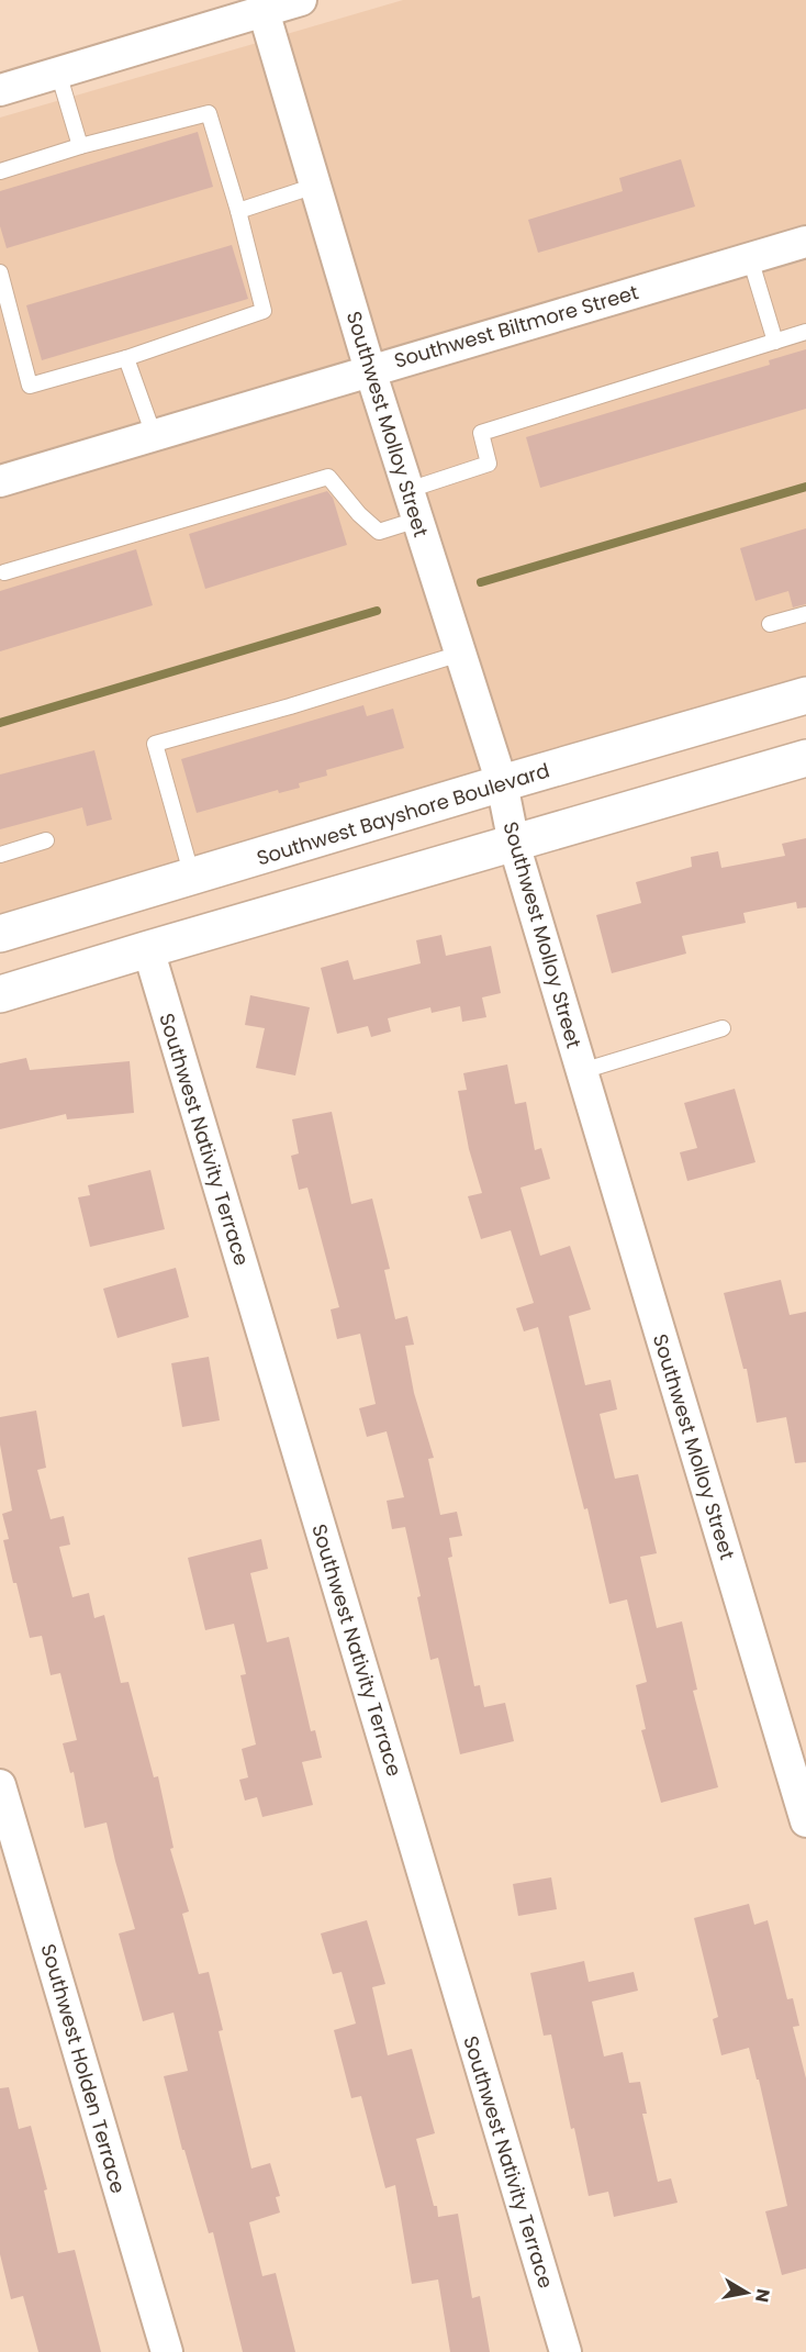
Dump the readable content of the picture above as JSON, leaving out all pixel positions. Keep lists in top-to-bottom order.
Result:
{
  "streets": {
    "main road": ["Southwest Bayshore Boulevard"],
    "street": [
      "Southwest Biltmore Street",
      "Southwest Molloy Street",
      "Southwest Nativity Terrace",
      "Southwest Holden Terrace"
    ]
  },
  "crossings": [
    ["Southwest Biltmore Street", "Southwest Molloy Street"],
    ["Southwest Molloy Street", "Southwest Bayshore Boulevard"]
  ],
  "north": "right"
}
